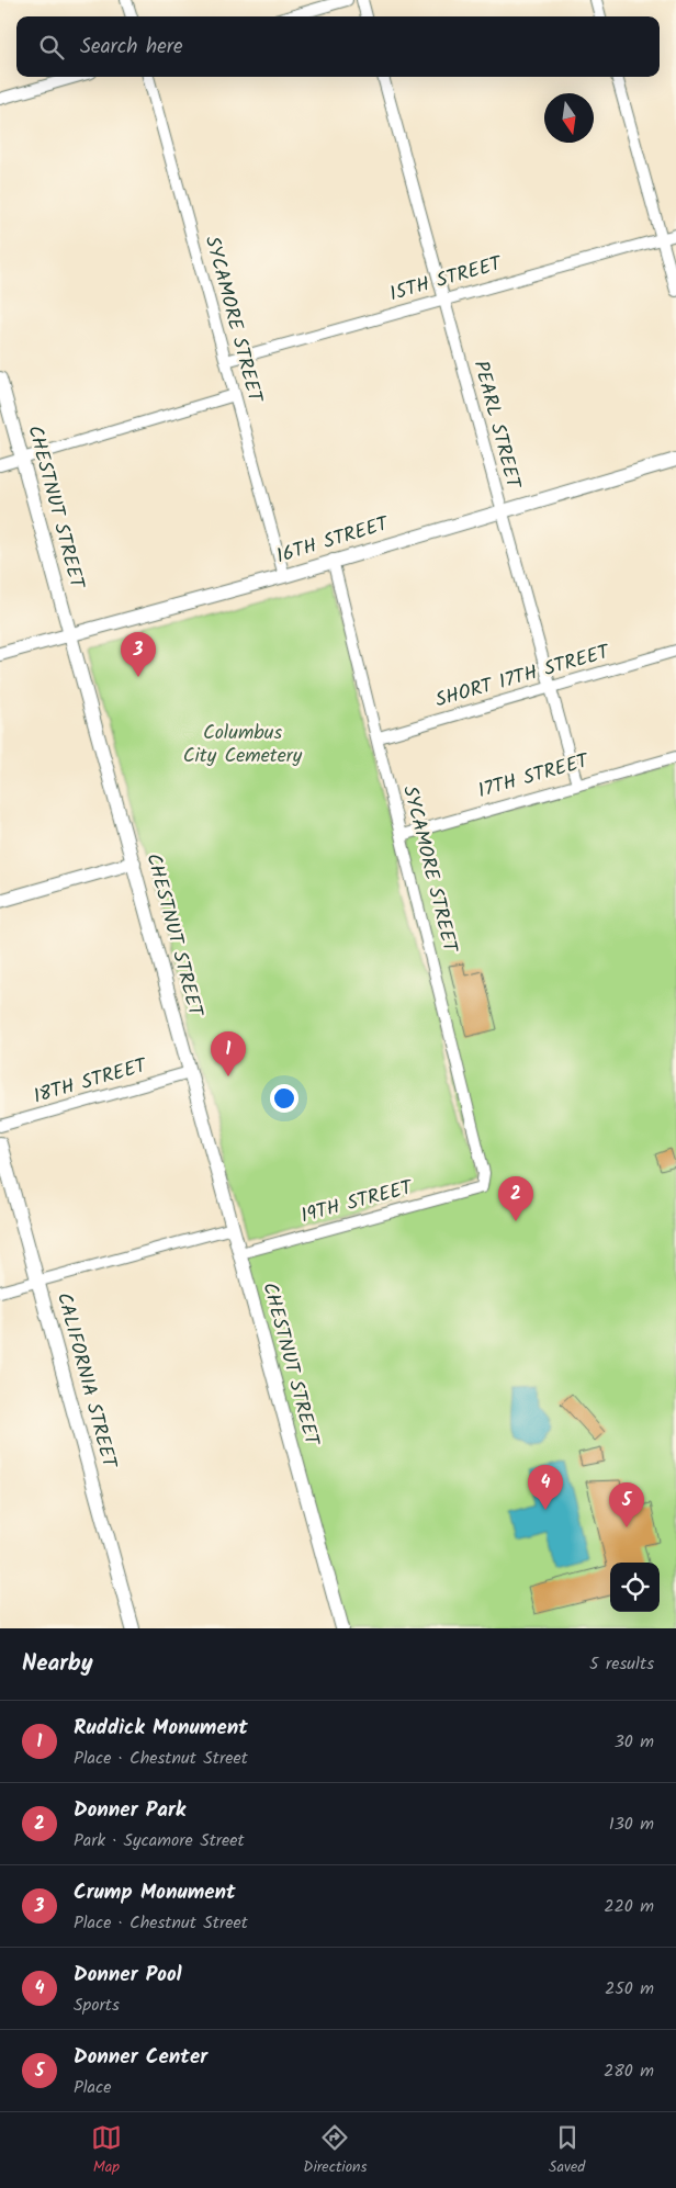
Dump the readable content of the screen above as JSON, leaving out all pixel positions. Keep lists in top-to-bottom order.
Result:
{
  "streets": {
    "street": [
      "15TH STREET",
      "SYCAMORE STREET",
      "PEARL STREET",
      "CHESTNUT STREET",
      "16TH STREET",
      "SHORT 17TH STREET",
      "17TH STREET",
      "18TH STREET",
      "19TH STREET",
      "CALIFORNIA STREET"
    ]
  },
  "crossings": [
    ["15TH STREET", "SYCAMORE STREET"],
    ["15TH STREET", "PEARL STREET"],
    ["SYCAMORE STREET", "16TH STREET"],
    ["SYCAMORE STREET", "SHORT 17TH STREET"],
    ["SYCAMORE STREET", "17TH STREET"],
    ["SYCAMORE STREET", "19TH STREET"],
    ["PEARL STREET", "16TH STREET"],
    ["PEARL STREET", "SHORT 17TH STREET"],
    ["PEARL STREET", "17TH STREET"],
    ["CHESTNUT STREET", "16TH STREET"],
    ["CHESTNUT STREET", "18TH STREET"],
    ["CHESTNUT STREET", "19TH STREET"]
  ],
  "parks": ["Columbus City Cemetery"],
  "north": "bottom",
  "page": {
    "search": "Search here",
    "pins": [
      "3",
      "1",
      "2",
      "4",
      "5"
    ],
    "heading": ["Nearby", "5 results"],
    "list": [
      {
        "mark": "1",
        "name": "Ruddick Monument",
        "note": "Place · Chestnut Street",
        "value": "30 m"
      },
      {
        "mark": "2",
        "name": "Donner Park",
        "note": "Park · Sycamore Street",
        "value": "130 m"
      },
      {
        "mark": "3",
        "name": "Crump Monument",
        "note": "Place · Chestnut Street",
        "value": "220 m"
      },
      {
        "mark": "4",
        "name": "Donner Pool",
        "note": "Sports",
        "value": "250 m"
      },
      {
        "mark": "5",
        "name": "Donner Center",
        "note": "Place",
        "value": "280 m"
      }
    ],
    "nav": ["Map", "Directions", "Saved"]
  }
}
